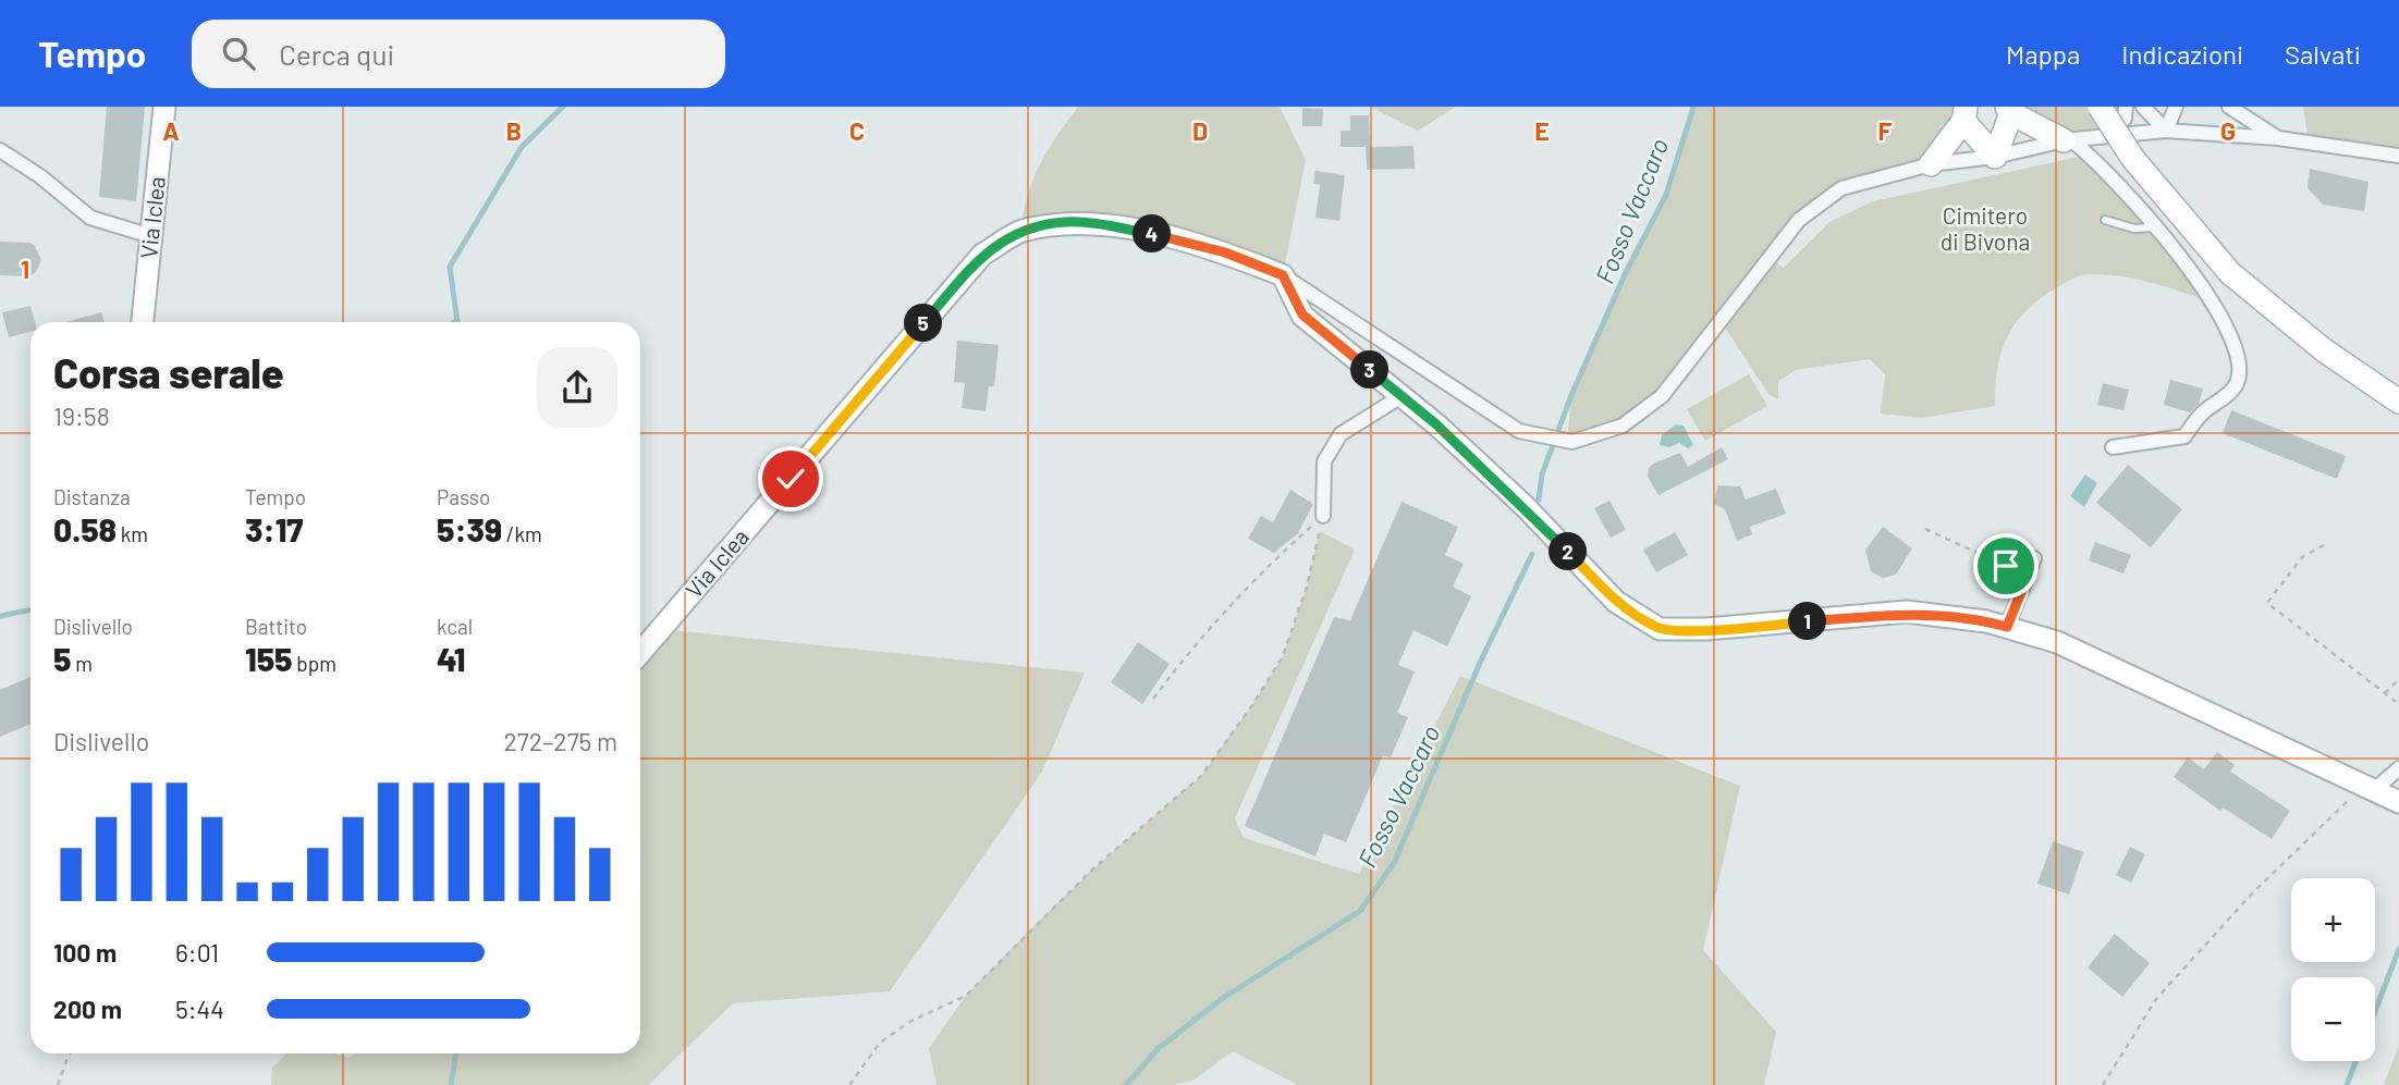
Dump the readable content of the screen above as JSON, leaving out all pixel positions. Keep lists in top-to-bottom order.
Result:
{
  "streets": {
    "street": ["Via Iclea"]
  },
  "water": ["Fosso Vaccaro"],
  "parks": ["Cimitero di Bivona"],
  "page": {
    "header": "Tempo",
    "search": "Cerca qui",
    "nav": ["Mappa", "Indicazioni", "Salvati"],
    "pins": [
      "4",
      "5",
      "3",
      "2",
      "1"
    ],
    "heading": ["Corsa serale", "19:58"],
    "stats": [
      ["Distanza", "0.58 km"],
      ["Tempo", "3:17"],
      ["Passo", "5:39 /km"],
      ["Dislivello", "5 m"],
      ["Battito", "155 bpm"],
      ["kcal", "41"]
    ],
    "chart": ["Dislivello", "272–275 m"],
    "map_buttons": ["+", "−"],
    "list": [
      {
        "name": "100 m",
        "note": "6:01"
      },
      {
        "name": "200 m",
        "note": "5:44"
      }
    ]
  },
  "grid": {
    "columns": [
      "A",
      "B",
      "C",
      "D",
      "E",
      "F",
      "G"
    ],
    "rows": ["1"]
  }
}
